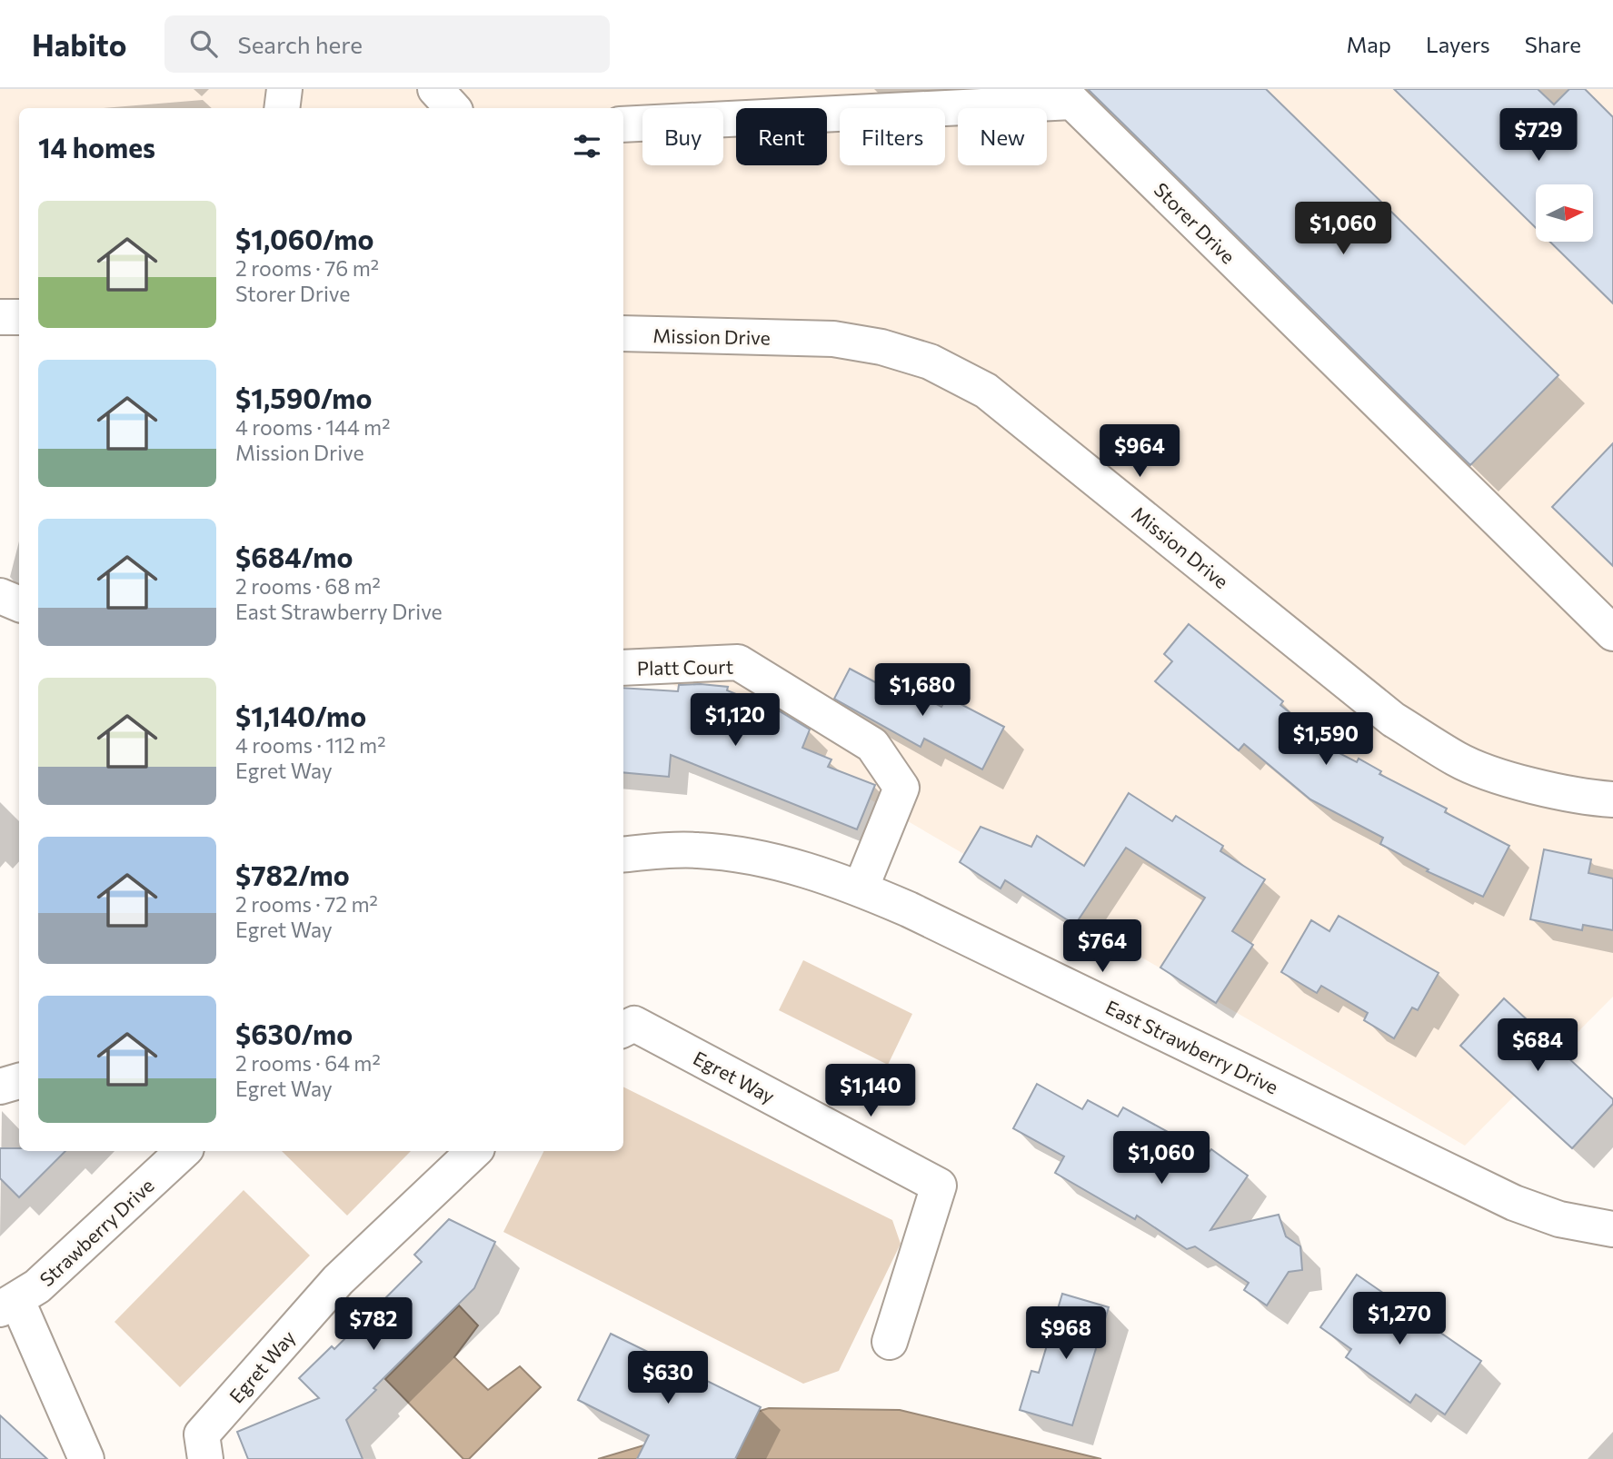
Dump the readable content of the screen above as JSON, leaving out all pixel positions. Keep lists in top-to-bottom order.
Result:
{
  "streets": {
    "street": [
      "Storer Drive",
      "Mission Drive",
      "Platt Court",
      "East Strawberry Drive",
      "Egret Way",
      "Strawberry Drive"
    ]
  },
  "crossings": [
    ["Platt Court", "East Strawberry Drive"]
  ],
  "north": "right",
  "page": {
    "header": "Habito",
    "search": "Search here",
    "nav": ["Map", "Layers", "Share"],
    "price": [
      "$729",
      "$1,060",
      "$964",
      "$1,680",
      "$1,120",
      "$1,590",
      "$764",
      "$684",
      "$1,140",
      "$1,060",
      "$1,270",
      "$782",
      "$968",
      "$630"
    ],
    "chip": [
      "Buy",
      "Rent",
      "Filters",
      "New"
    ],
    "heading": "14 homes",
    "list": [
      {
        "name": "$1,060/mo",
        "note": "2 rooms · 76 m² · Storer Drive"
      },
      {
        "name": "$1,590/mo",
        "note": "4 rooms · 144 m² · Mission Drive"
      },
      {
        "name": "$684/mo",
        "note": "2 rooms · 68 m² · East Strawberry Drive"
      },
      {
        "name": "$1,140/mo",
        "note": "4 rooms · 112 m² · Egret Way"
      },
      {
        "name": "$782/mo",
        "note": "2 rooms · 72 m² · Egret Way"
      },
      {
        "name": "$630/mo",
        "note": "2 rooms · 64 m² · Egret Way"
      }
    ]
  }
}
